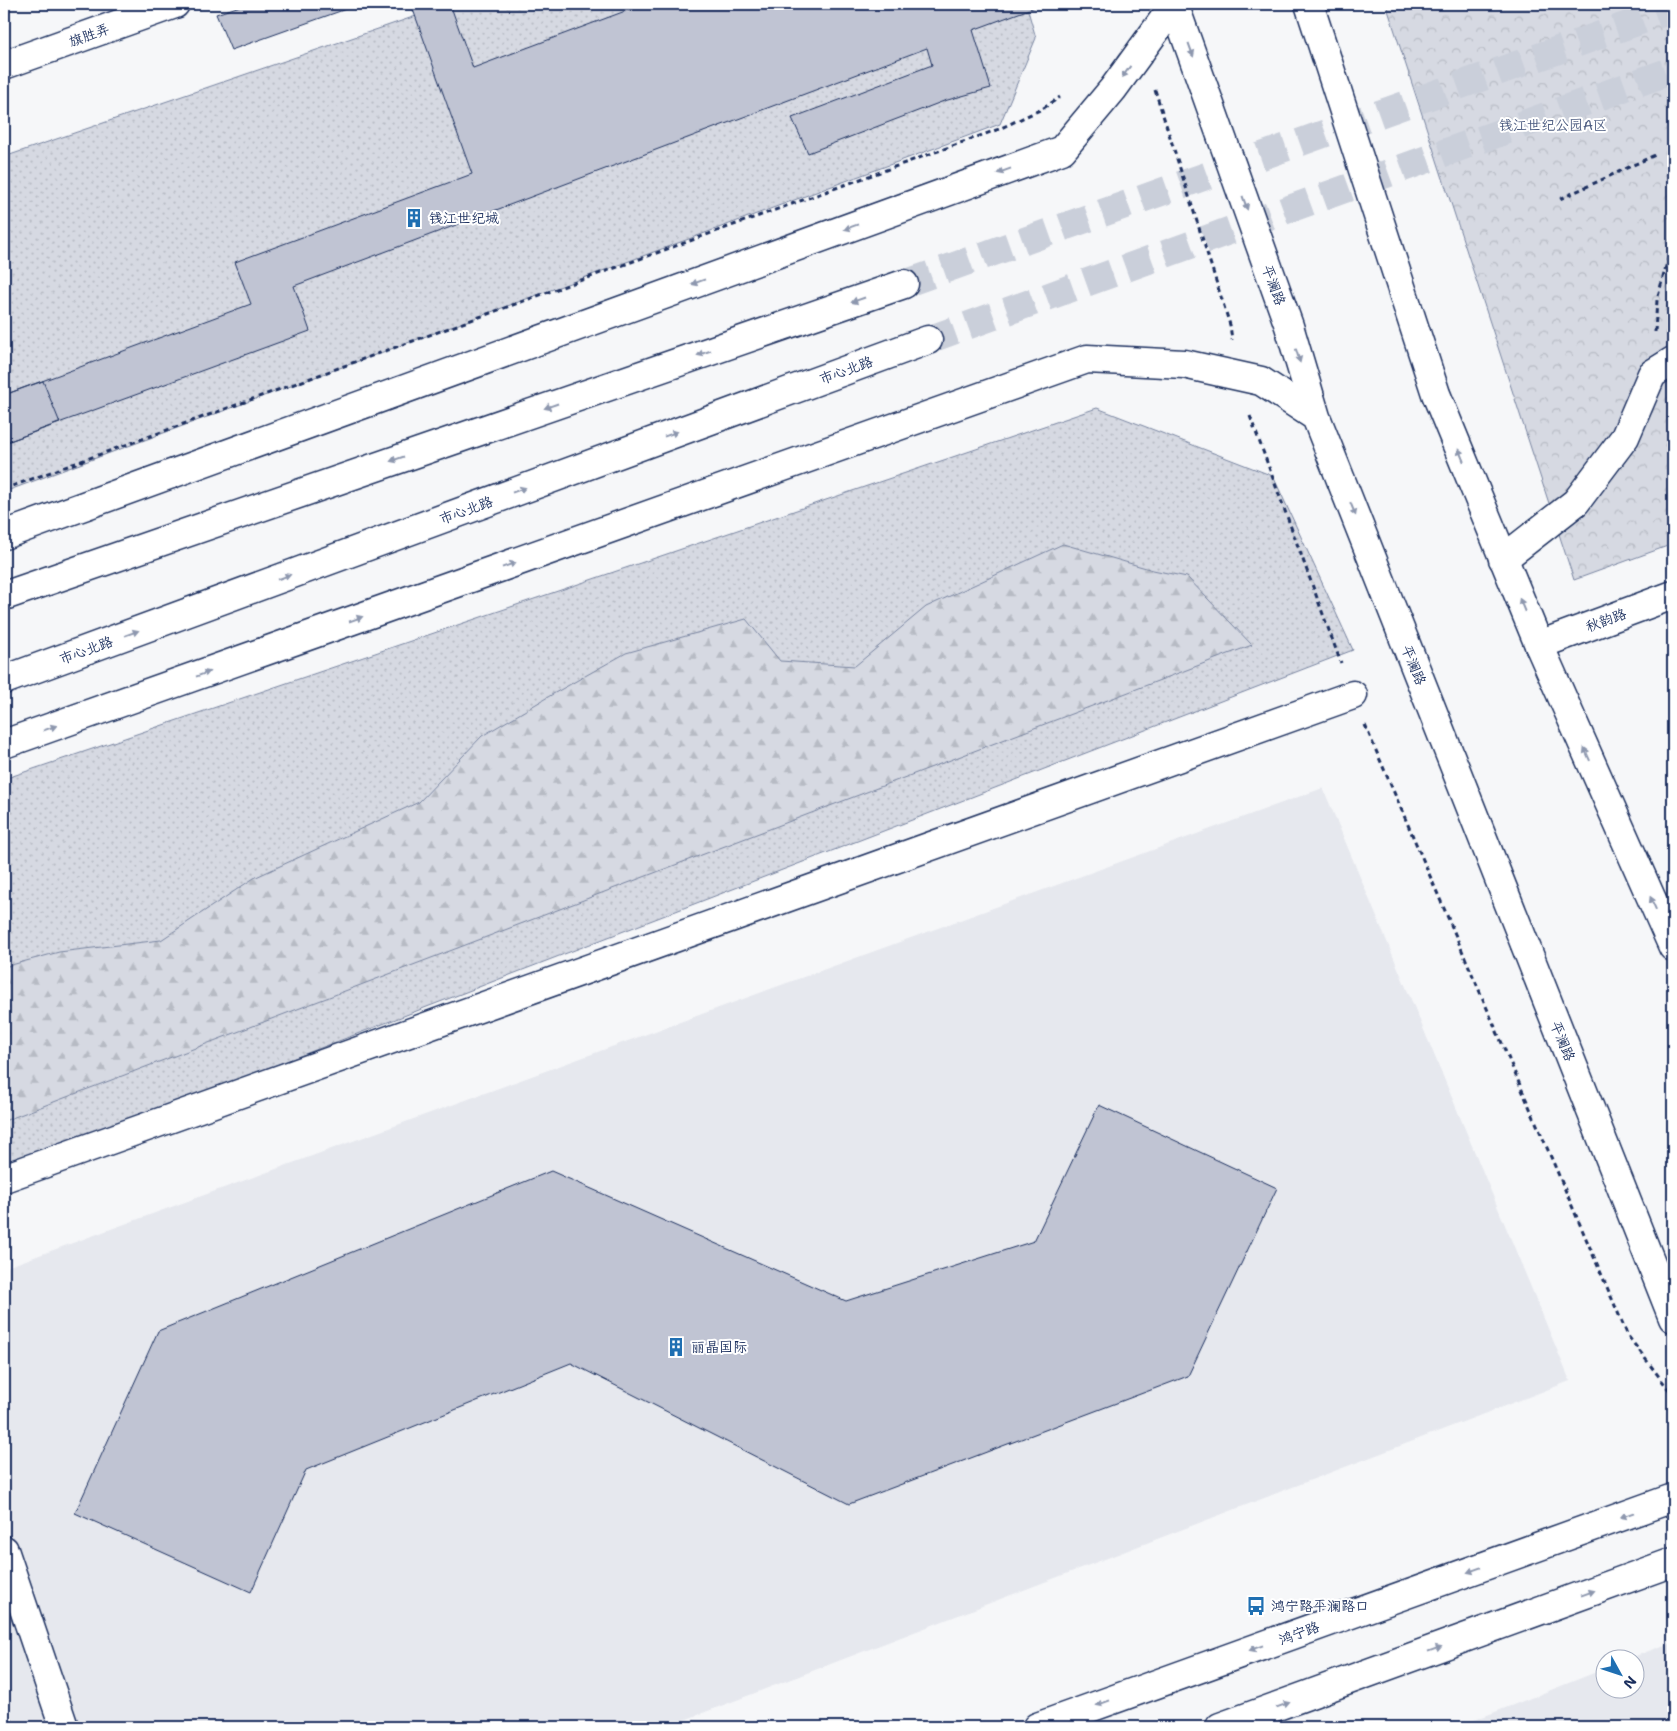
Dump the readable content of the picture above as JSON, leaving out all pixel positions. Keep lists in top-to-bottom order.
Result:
{
  "streets": {
    "main road": [
      "旗胜弄",
      "平澜路",
      "市心北路",
      "秋韵路",
      "鸿宁路"
    ]
  },
  "parks": ["钱江世纪公园A区"],
  "places": {
    "building": ["钱江世纪城", "丽晶国际"],
    "bus stop": ["鸿宁路平澜路口"]
  },
  "north": "bottom right"
}
